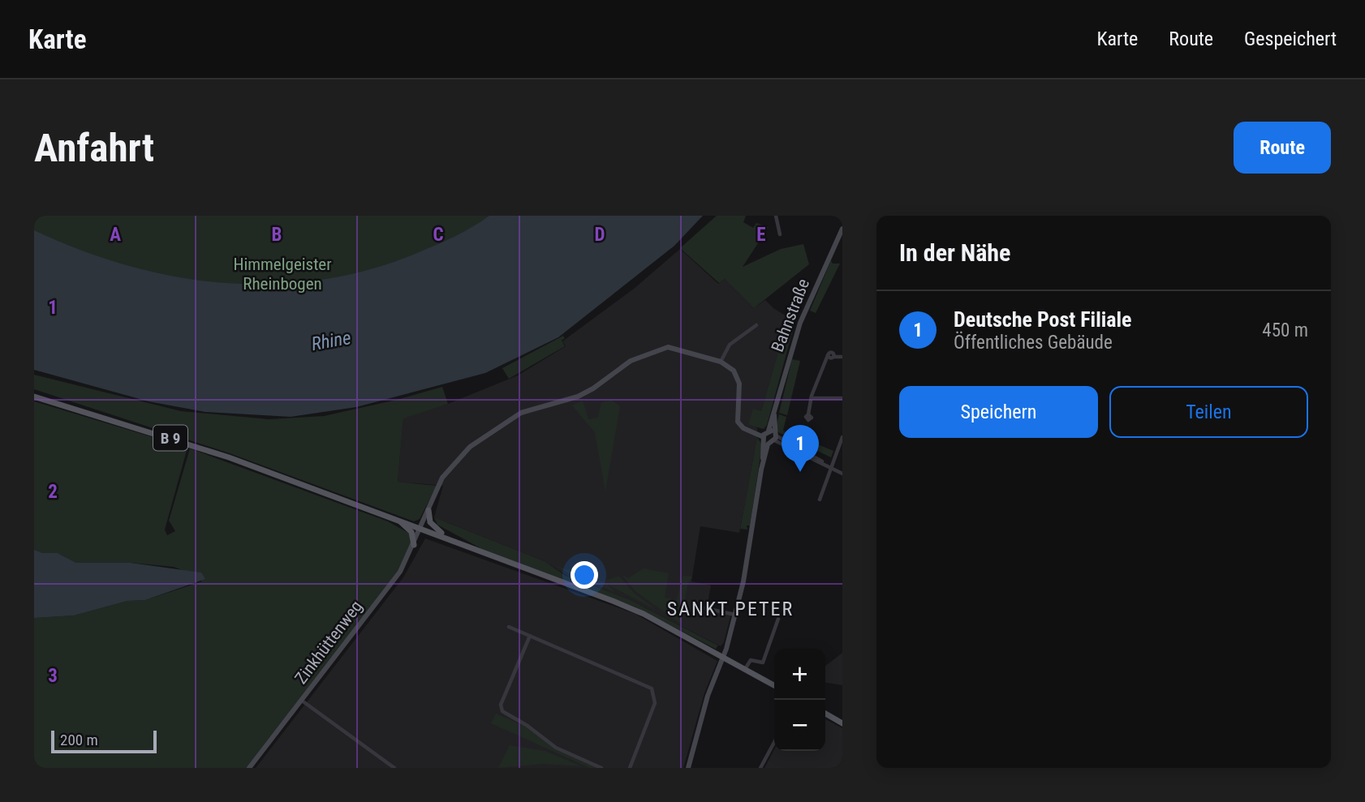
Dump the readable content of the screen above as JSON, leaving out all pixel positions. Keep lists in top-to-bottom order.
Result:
{
  "streets": {
    "main road": ["B 9"],
    "street": ["Bahnstraße", "Zinkhüttenweg"]
  },
  "crossings": [
    ["Bahnstraße", "B 9"],
    ["B 9", "Zinkhüttenweg"]
  ],
  "districts": ["SANKT PETER"],
  "water": ["Rhine"],
  "parks": ["Himmelgeister Rheinbogen"],
  "scale_bar": "200 m",
  "page": {
    "header": "Karte",
    "nav": ["Karte", "Route", "Gespeichert"],
    "buttons": [
      "Route",
      ["Speichern", "Teilen"]
    ],
    "title": "Anfahrt",
    "heading": "In der Nähe",
    "list": [
      {
        "mark": "1",
        "name": "Deutsche Post Filiale",
        "note": "Öffentliches Gebäude",
        "value": "450 m"
      }
    ],
    "pins": "1",
    "map_buttons": ["+", "−"],
    "scale": "200 m"
  },
  "grid": {
    "columns": [
      "A",
      "B",
      "C",
      "D",
      "E"
    ],
    "rows": ["1", "2", "3"]
  }
}
